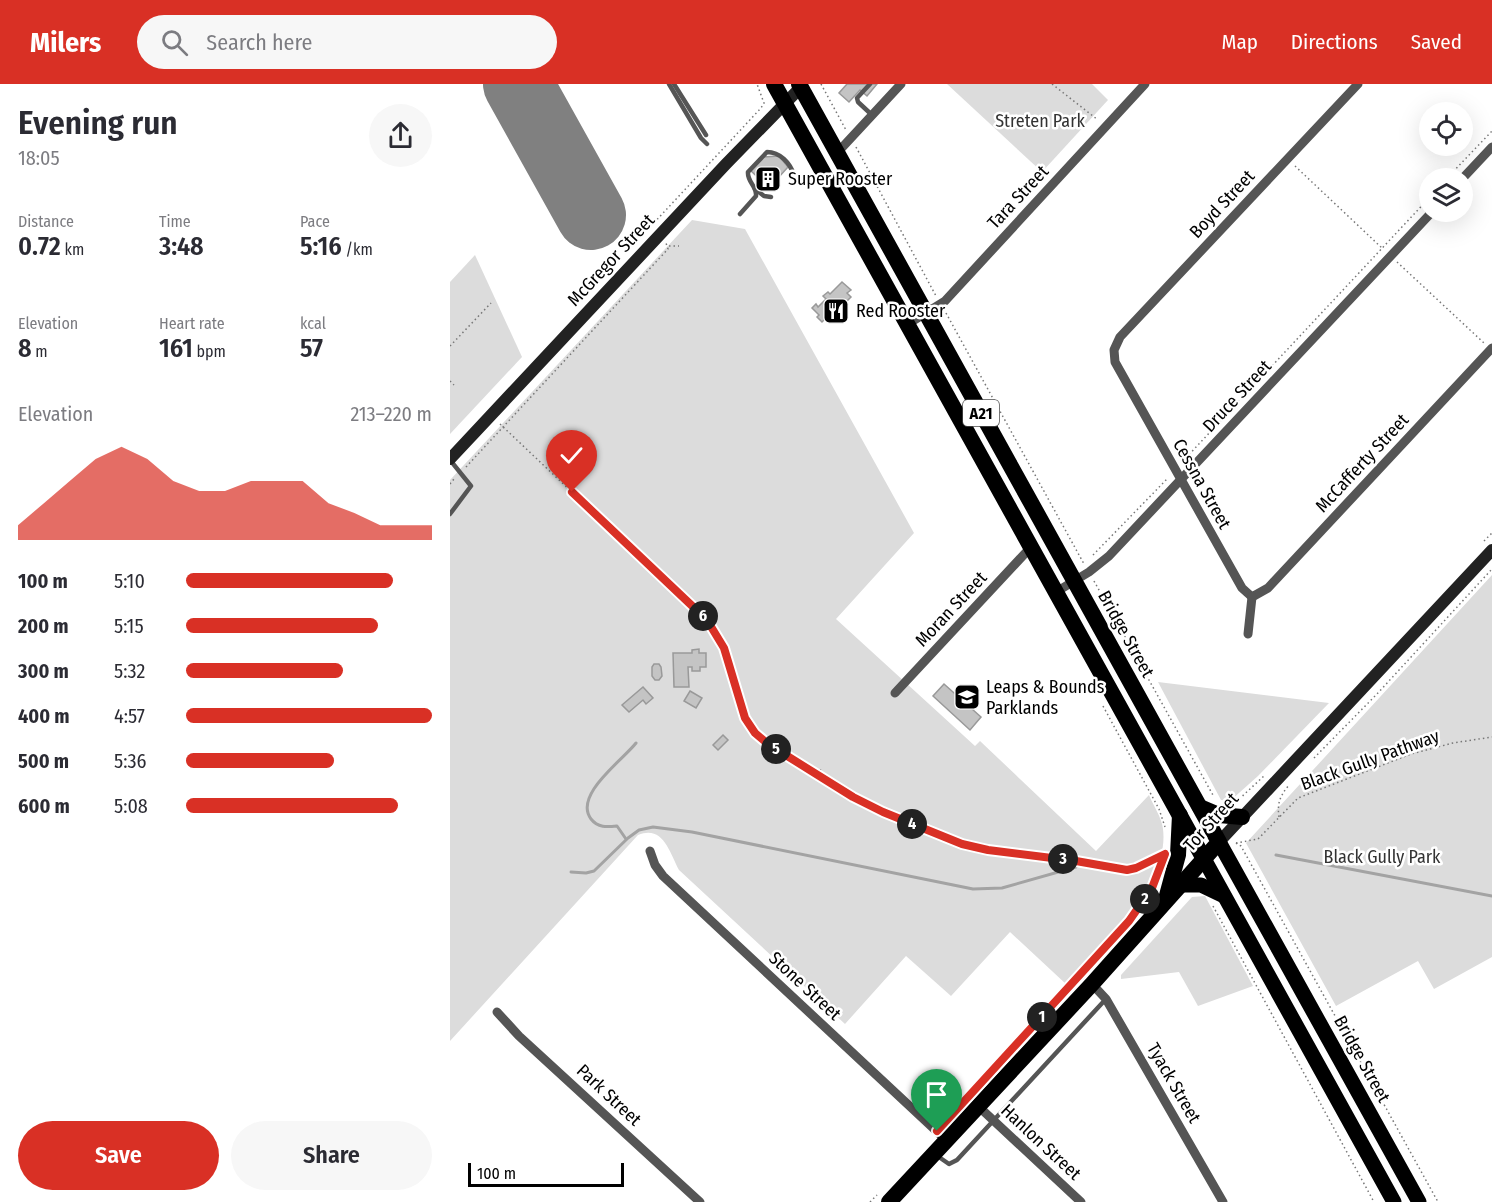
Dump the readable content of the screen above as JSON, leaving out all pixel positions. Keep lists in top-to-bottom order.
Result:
{
  "streets": {
    "highway": ["A21", "Bridge Street", "Tor Street"],
    "street": [
      "Tara Street",
      "Boyd Street",
      "McGregor Street",
      "Druce Street",
      "McCafferty Street",
      "Cessna Street",
      "Moran Street",
      "Stone Street",
      "Tyack Street",
      "Park Street",
      "Hanlon Street"
    ],
    "path": ["Black Gully Pathway"]
  },
  "crossings": [
    ["Tara Street", "A21"],
    ["Tara Street", "Bridge Street"],
    ["Boyd Street", "Cessna Street"],
    ["McGregor Street", "A21"],
    ["McGregor Street", "Bridge Street"],
    ["Druce Street", "A21"],
    ["Druce Street", "Cessna Street"],
    ["Druce Street", "Bridge Street"],
    ["A21", "Moran Street"],
    ["McCafferty Street", "Cessna Street"],
    ["Bridge Street", "Tor Street"],
    ["Tor Street", "Stone Street"],
    ["Tor Street", "Tyack Street"],
    ["Tor Street", "Hanlon Street"]
  ],
  "parks": ["Streten Park", "Black Gully Park"],
  "places": {
    "building": ["Super Rooster"],
    "restaurant": ["Red Rooster"],
    "school or university": ["Leaps & Bounds Parklands"]
  },
  "scale_bar": "100 m",
  "page": {
    "header": "Milers",
    "search": "Search here",
    "nav": ["Map", "Directions", "Saved"],
    "heading": ["Evening run", "18:05"],
    "stats": [
      ["Distance", "0.72 km"],
      ["Time", "3:48"],
      ["Pace", "5:16 /km"],
      ["Elevation", "8 m"],
      ["Heart rate", "161 bpm"],
      ["kcal", "57"]
    ],
    "chart": ["Elevation", "213–220 m"],
    "list": [
      {
        "name": "100 m",
        "note": "5:10"
      },
      {
        "name": "200 m",
        "note": "5:15"
      },
      {
        "name": "300 m",
        "note": "5:32"
      },
      {
        "name": "400 m",
        "note": "4:57"
      },
      {
        "name": "500 m",
        "note": "5:36"
      },
      {
        "name": "600 m",
        "note": "5:08"
      }
    ],
    "pins": [
      "6",
      "5",
      "4",
      "3",
      "2",
      "1"
    ],
    "buttons": ["Save", "Share"],
    "scale": "100 m"
  }
}
